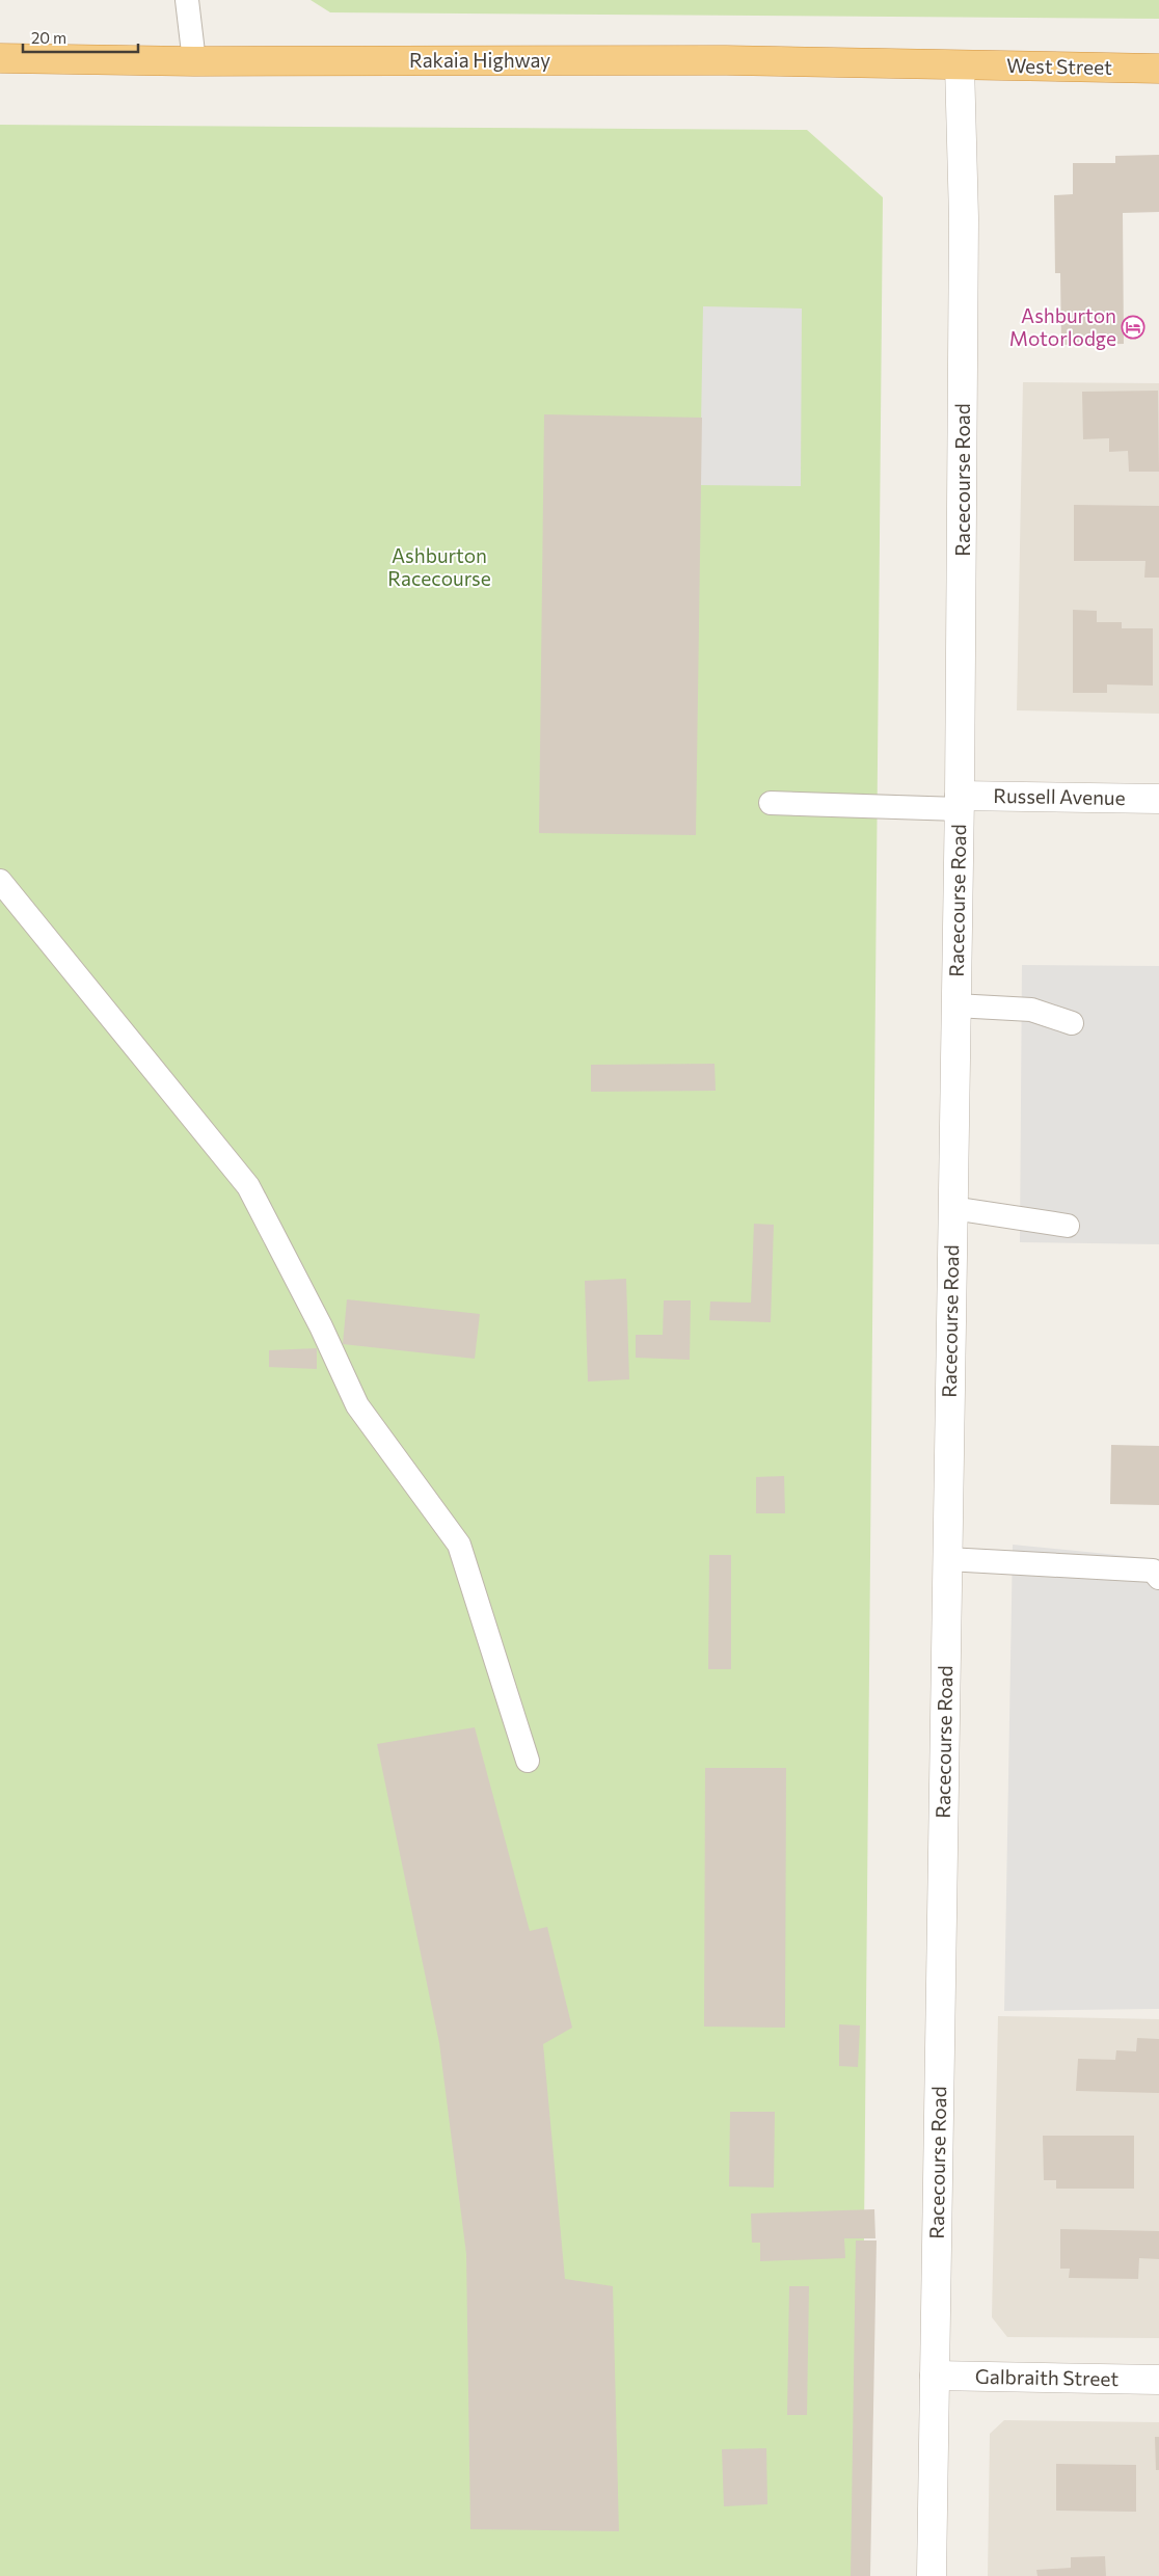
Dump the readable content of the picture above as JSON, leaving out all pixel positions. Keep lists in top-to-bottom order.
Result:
{
  "streets": {
    "highway": ["Rakaia Highway", "West Street"],
    "street": ["Racecourse Road", "Russell Avenue", "Galbraith Street"]
  },
  "crossings": [
    ["Rakaia Highway", "West Street"],
    ["Rakaia Highway", "Racecourse Road"],
    ["West Street", "Racecourse Road"],
    ["Racecourse Road", "Russell Avenue"],
    ["Racecourse Road", "Galbraith Street"]
  ],
  "parks": ["Ashburton Racecourse"],
  "places": {
    "hotel": ["Ashburton Motorlodge"]
  },
  "scale_bar": "20 m"
}
